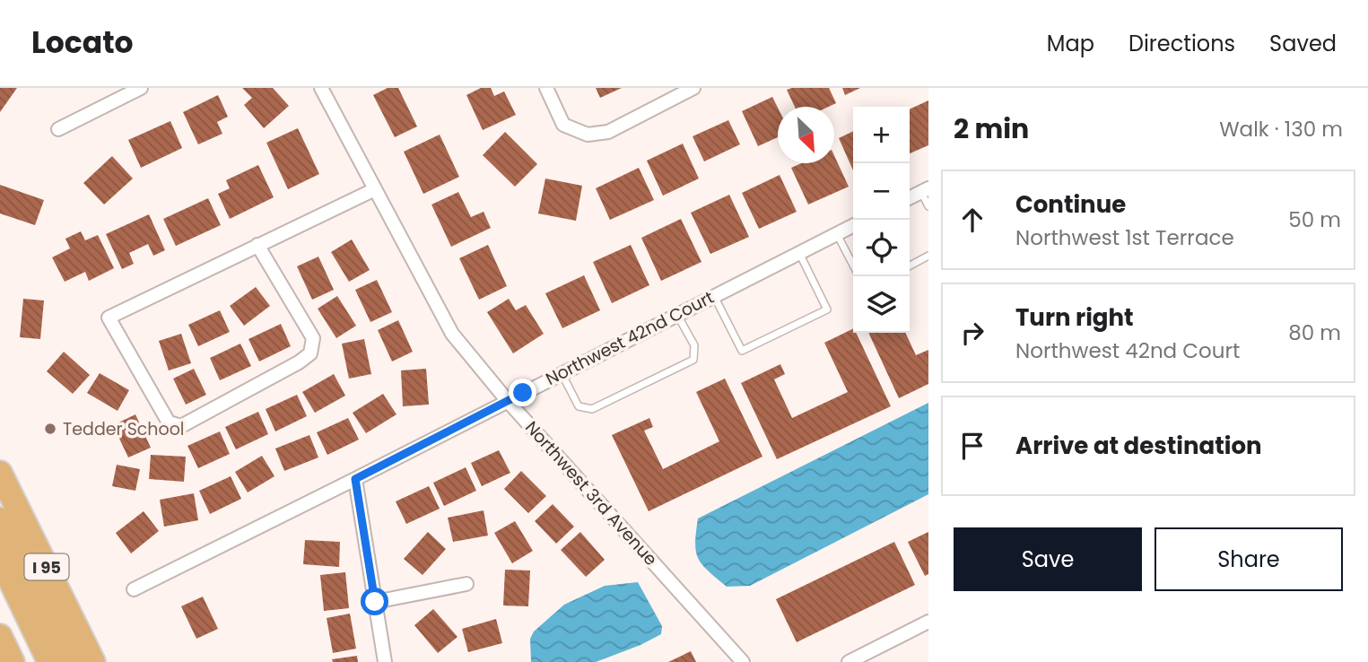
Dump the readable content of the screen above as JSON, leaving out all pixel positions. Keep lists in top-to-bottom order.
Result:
{
  "streets": {
    "highway": ["I 95"],
    "street": ["Northwest 42nd Court", "Northwest 3rd Avenue"]
  },
  "crossings": [
    ["Northwest 42nd Court", "Northwest 3rd Avenue"]
  ],
  "places": ["Tedder School"],
  "north": "bottom right",
  "page": {
    "header": "Locato",
    "nav": ["Map", "Directions", "Saved"],
    "heading": ["2 min", "Walk · 130 m"],
    "map_buttons": ["+", "−"],
    "list": [
      ["Continue", "Northwest 1st Terrace", "50 m"],
      ["Turn right", "Northwest 42nd Court", "80 m"],
      "Arrive at destination"
    ],
    "buttons": ["Save", "Share"]
  }
}
